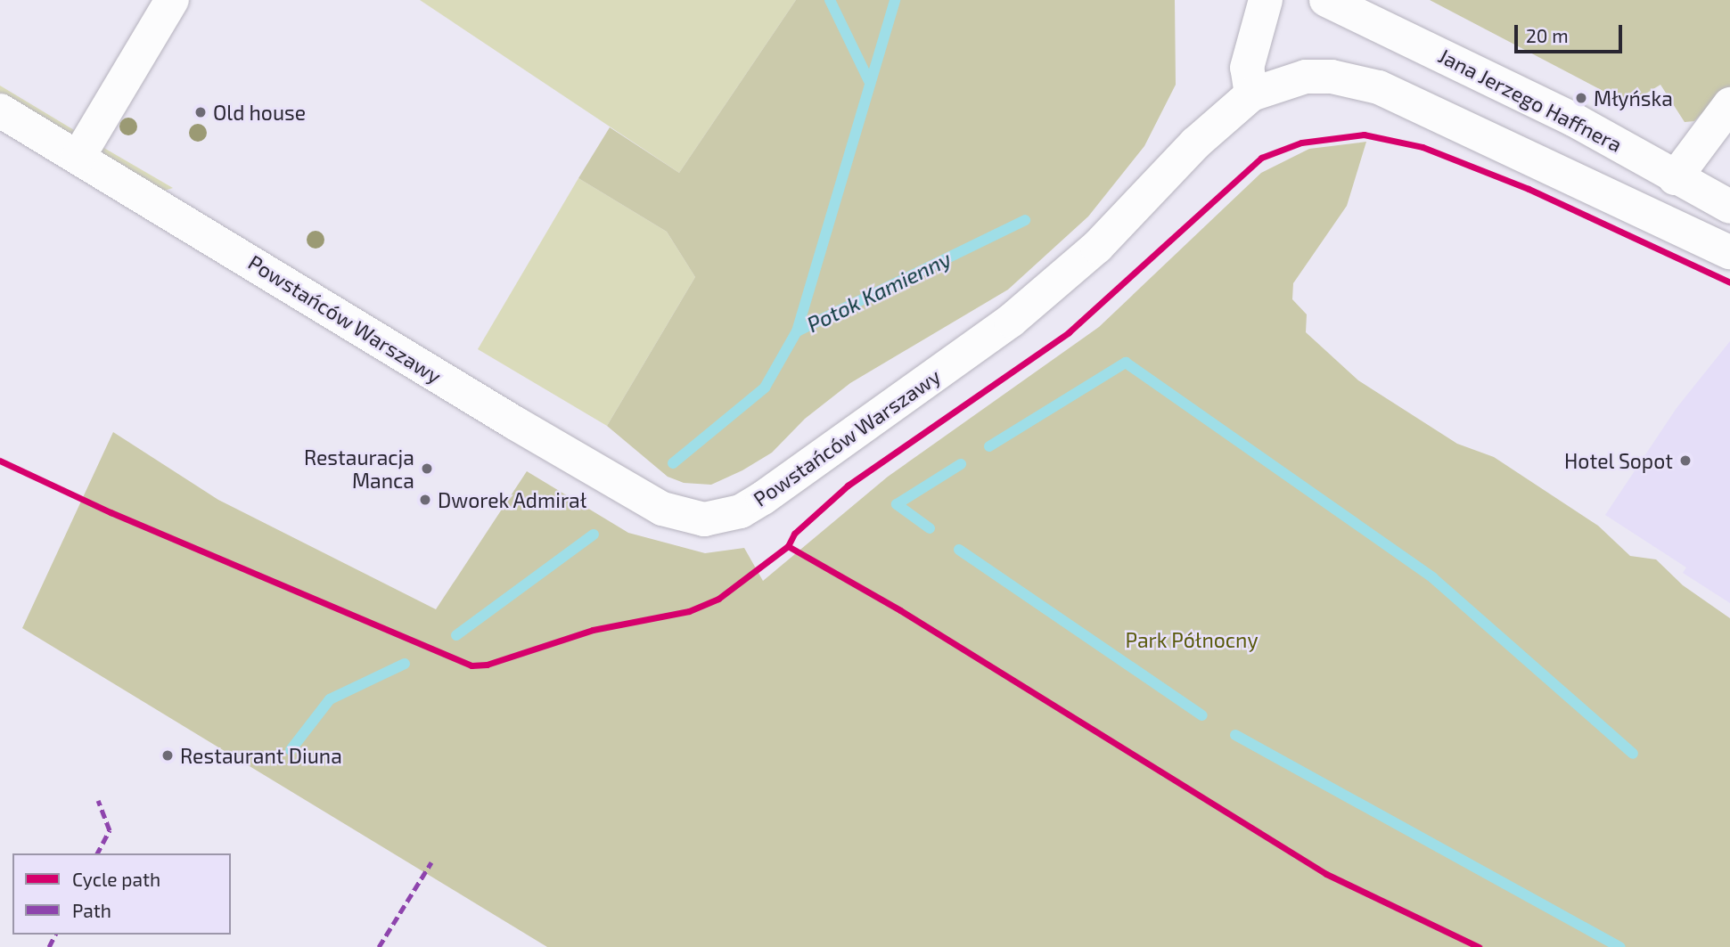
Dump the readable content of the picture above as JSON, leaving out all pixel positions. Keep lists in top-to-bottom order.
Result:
{
  "streets": {
    "street": ["Jana Jerzego Haffnera", "Powstańców Warszawy"]
  },
  "water": ["Potok Kamienny"],
  "parks": ["Park Północny"],
  "places": [
    "Młyńska",
    "Old house",
    "Hotel Sopot",
    "Restauracja Manca",
    "Dworek Admirał",
    "Restaurant Diuna"
  ],
  "legend": ["Cycle path", "Path"],
  "scale_bar": "20 m"
}
